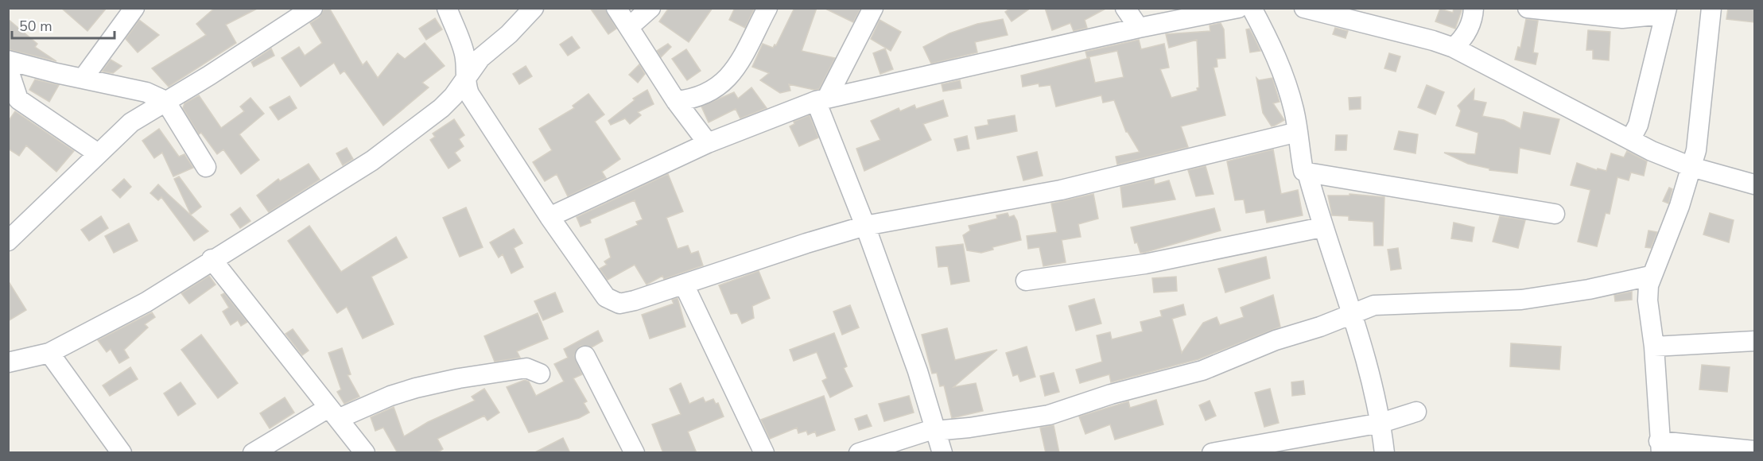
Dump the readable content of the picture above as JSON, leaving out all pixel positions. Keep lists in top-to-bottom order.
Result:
{
  "scale_bar": "50 m"
}
